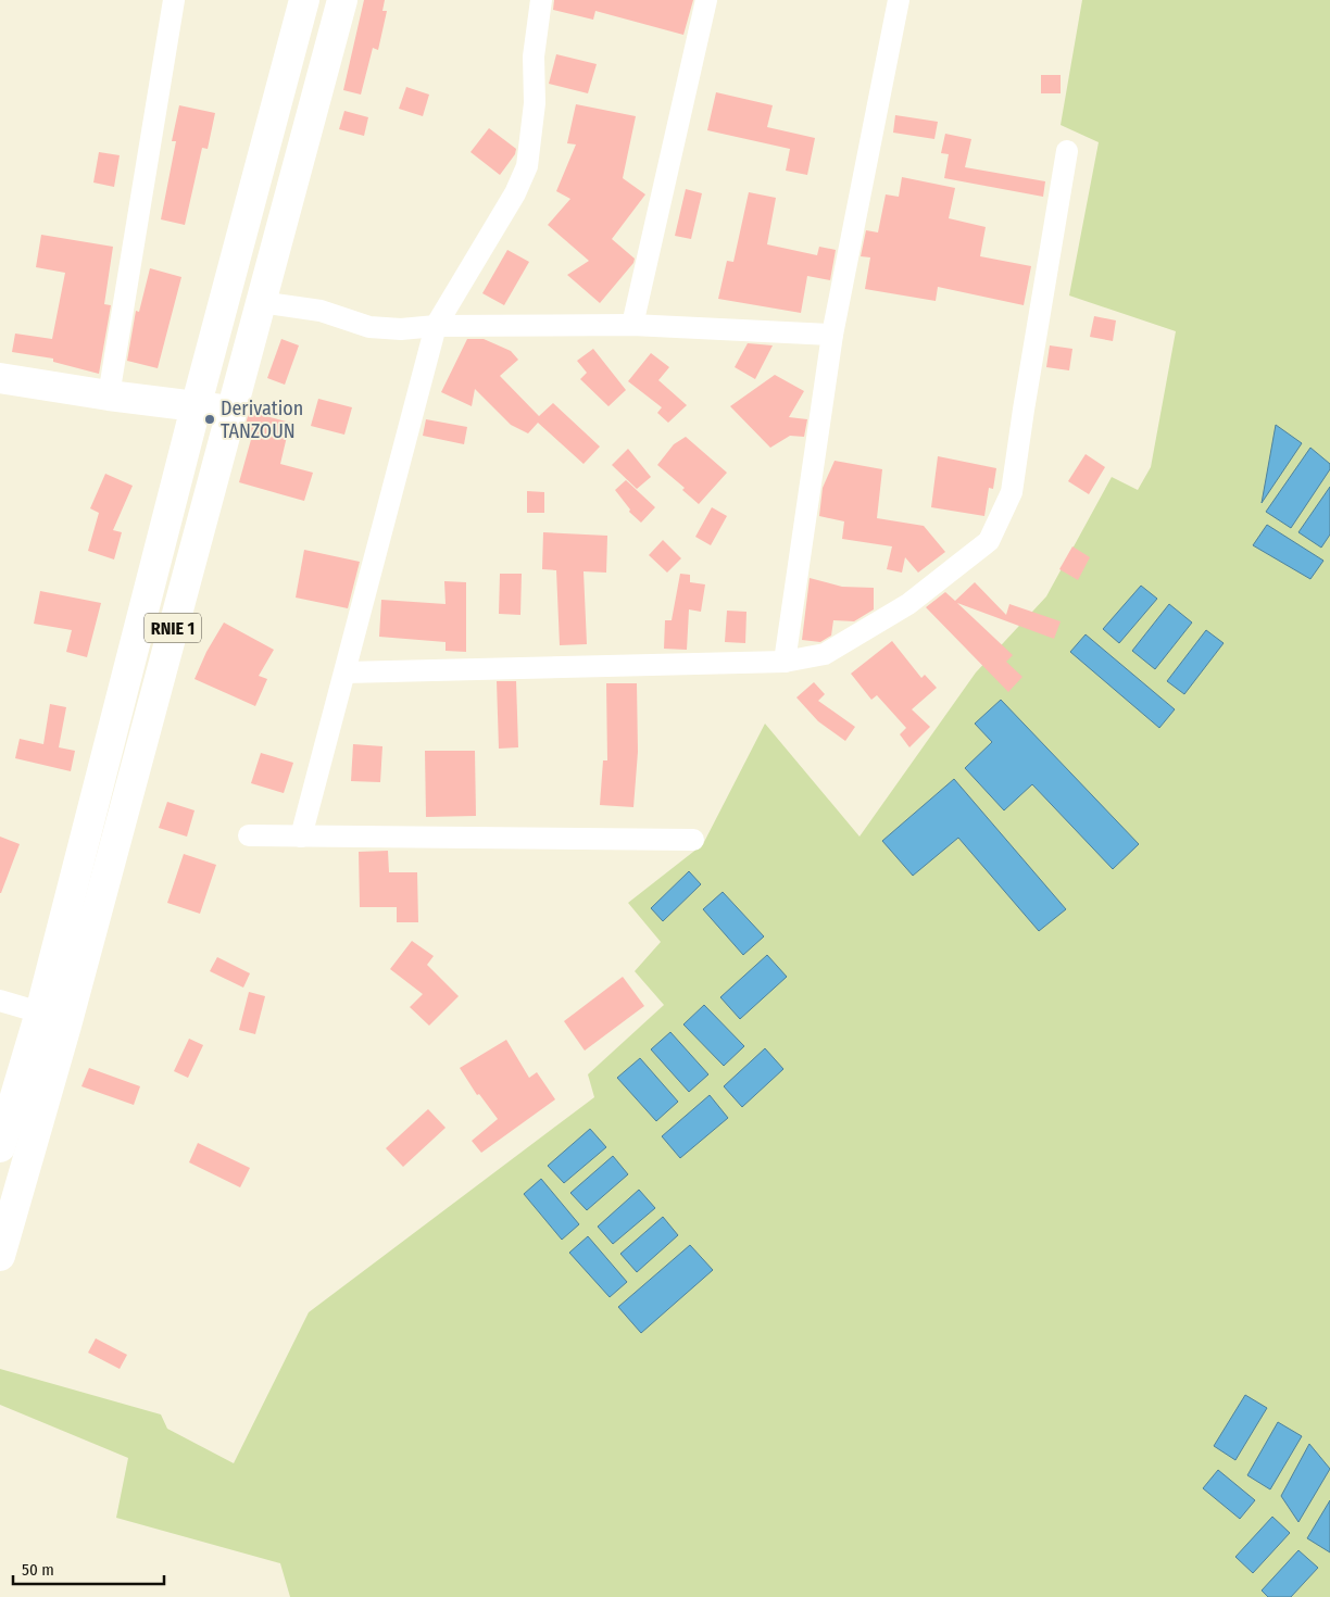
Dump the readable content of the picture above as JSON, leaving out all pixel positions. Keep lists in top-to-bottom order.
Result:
{
  "streets": {
    "main road": ["RNIE 1"]
  },
  "places": ["Derivation TANZOUN"],
  "scale_bar": "50 m"
}
